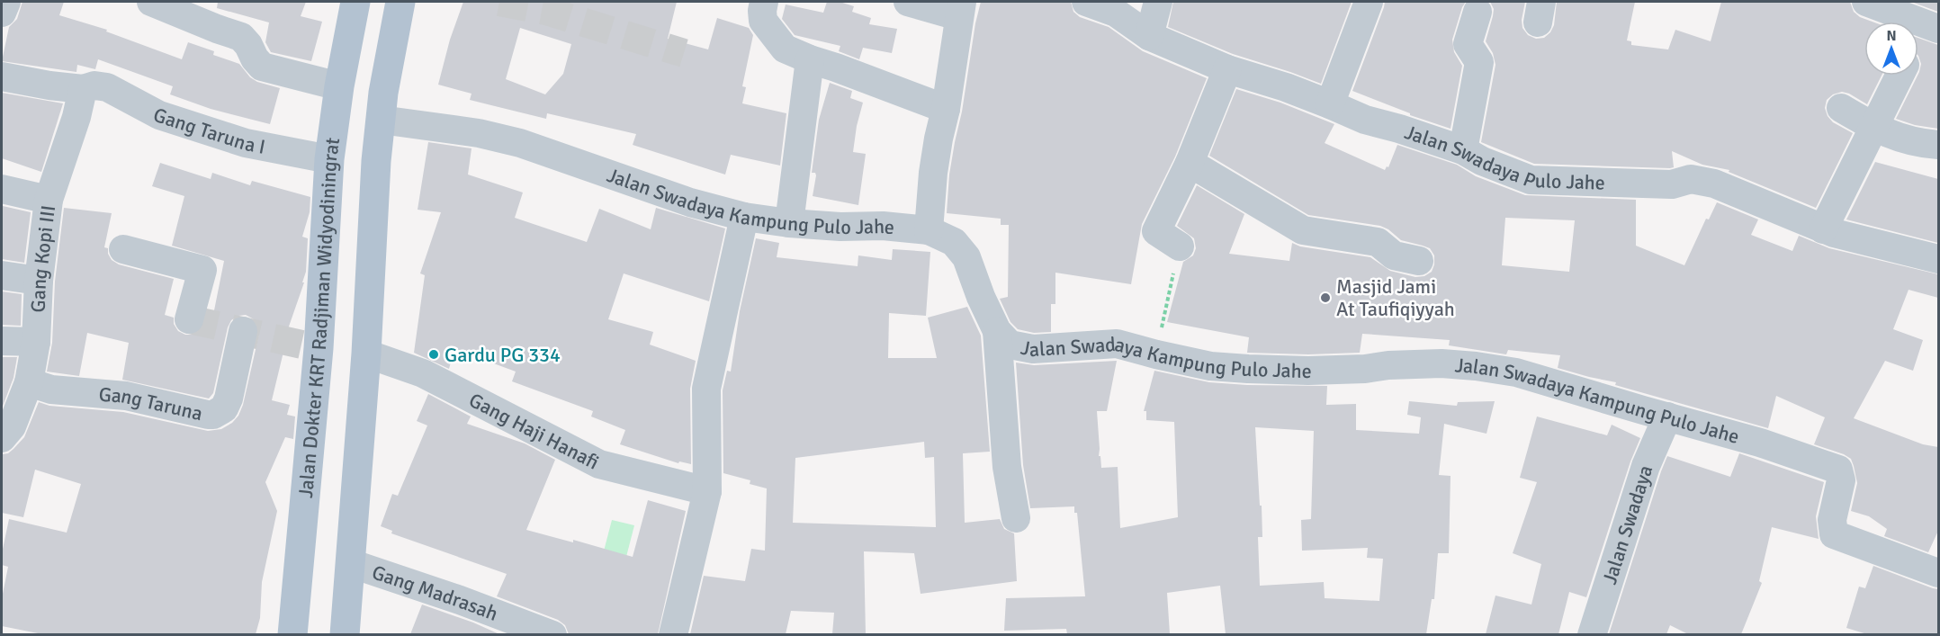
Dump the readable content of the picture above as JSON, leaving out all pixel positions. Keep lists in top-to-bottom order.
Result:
{
  "streets": {
    "main road": ["Jalan Dokter KRT Radjiman Widyodiningrat"],
    "street": [
      "Gang Taruna I",
      "Jalan Swadaya Pulo Jahe",
      "Jalan Swadaya Kampung Pulo Jahe",
      "Gang Kopi III",
      "Gang Taruna",
      "Gang Haji Hanafi",
      "Jalan Swadaya",
      "Gang Madrasah"
    ]
  },
  "crossings": [
    ["Gang Taruna I", "Gang Kopi III"],
    ["Gang Taruna I", "Jalan Dokter KRT Radjiman Widyodiningrat"],
    ["Jalan Swadaya Kampung Pulo Jahe", "Jalan Swadaya"],
    ["Gang Kopi III", "Gang Taruna"]
  ],
  "places": ["Masjid Jami At Taufiqiyyah", "Gardu PG 334"],
  "north": "top"
}
